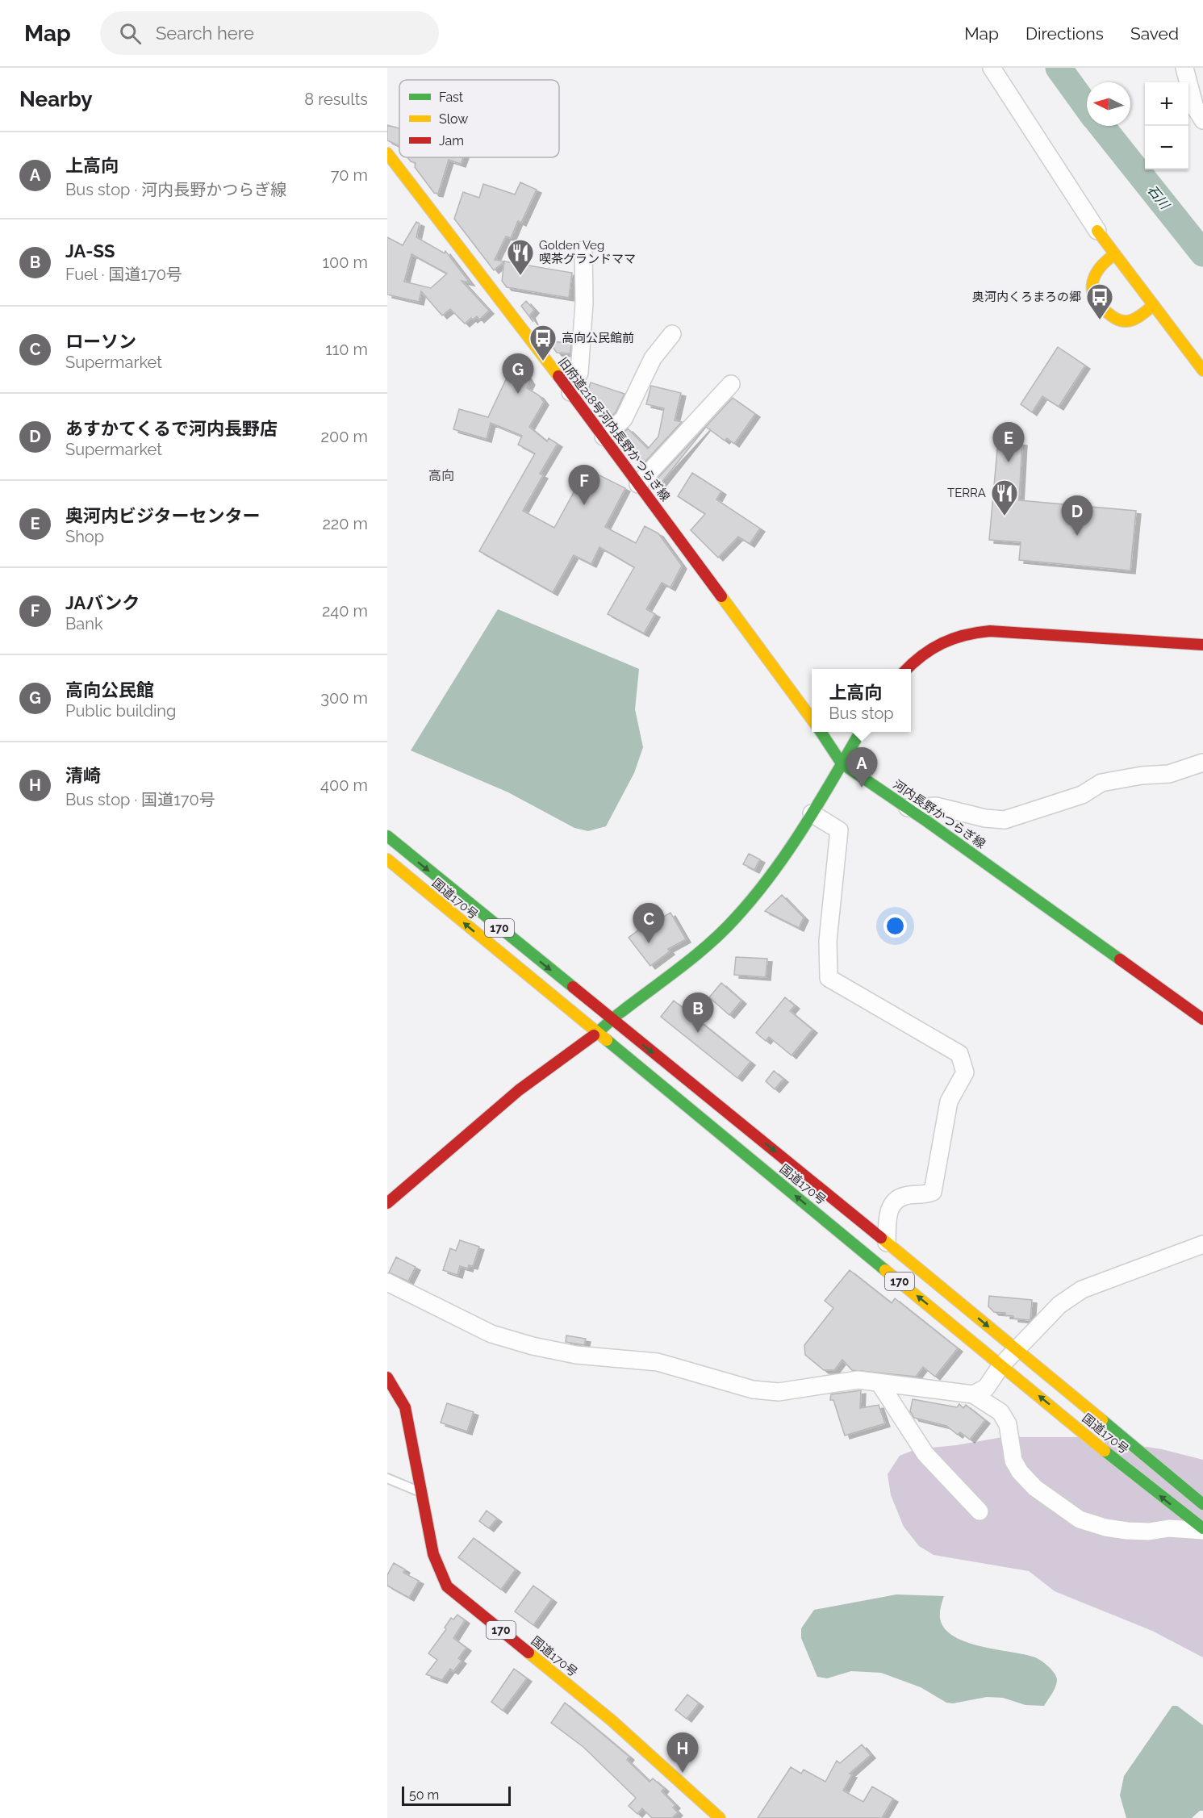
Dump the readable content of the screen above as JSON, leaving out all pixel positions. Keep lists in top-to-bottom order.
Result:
{
  "streets": {
    "main road": [
      "旧府道218号河内長野かつらぎ線",
      "河内長野かつらぎ線",
      "国道170号",
      "170"
    ]
  },
  "districts": ["高向"],
  "water": ["石川"],
  "places": {
    "restaurant": ["Golden Veg 喫茶グランドママ", "TERRA"],
    "bus stop": ["奥河内くろまろの郷", "高向公民館前"]
  },
  "legend": ["Fast", "Slow", "Jam"],
  "scale_bar": "50 m",
  "north": "left",
  "page": {
    "header": "Map",
    "search": "Search here",
    "nav": ["Map", "Directions", "Saved"],
    "heading": ["Nearby", "8 results"],
    "map_buttons": ["+", "−"],
    "list": [
      {
        "mark": "A",
        "name": "上高向",
        "note": "Bus stop · 河内長野かつらぎ線",
        "value": "70 m"
      },
      {
        "mark": "B",
        "name": "JA-SS",
        "note": "Fuel · 国道170号",
        "value": "100 m"
      },
      {
        "mark": "C",
        "name": "ローソン",
        "note": "Supermarket",
        "value": "110 m"
      },
      {
        "mark": "D",
        "name": "あすかてくるで河内長野店",
        "note": "Supermarket",
        "value": "200 m"
      },
      {
        "mark": "E",
        "name": "奥河内ビジターセンター",
        "note": "Shop",
        "value": "220 m"
      },
      {
        "mark": "F",
        "name": "JAバンク",
        "note": "Bank",
        "value": "240 m"
      },
      {
        "mark": "G",
        "name": "高向公民館",
        "note": "Public building",
        "value": "300 m"
      },
      {
        "mark": "H",
        "name": "清崎",
        "note": "Bus stop · 国道170号",
        "value": "400 m"
      }
    ],
    "pins": [
      "G",
      "E",
      "F",
      "D",
      "A",
      "C",
      "B",
      "H"
    ],
    "popup": ["上高向", "Bus stop"],
    "scale": "50 m"
  }
}
